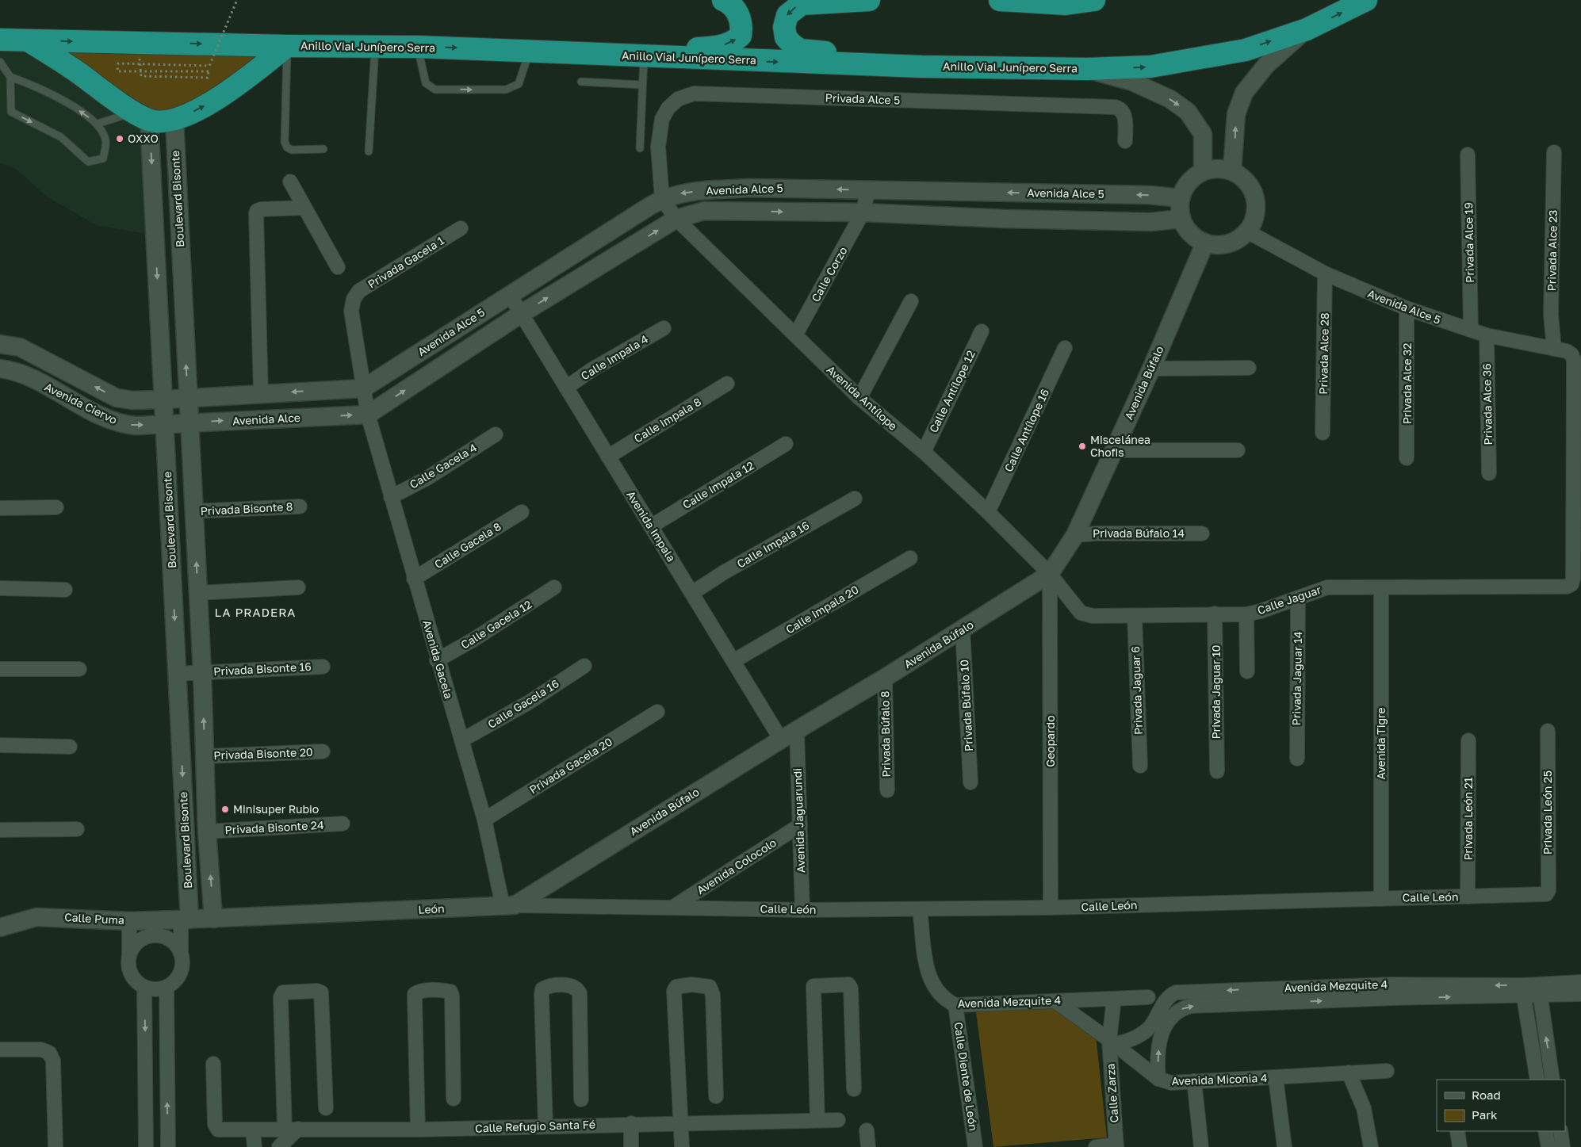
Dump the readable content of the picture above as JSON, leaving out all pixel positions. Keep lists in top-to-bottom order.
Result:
{
  "streets": {
    "highway": ["Anillo Vial Junípero Serra"],
    "street": [
      "Privada Alce 5",
      "Avenida Alce 5",
      "Boulevard Bisonte",
      "Privada Alce 19",
      "Privada Alce 23",
      "Privada Gacela 1",
      "Calle Corzo",
      "Privada Alce 28",
      "Calle Impala 4",
      "Avenida Búfalo",
      "Privada Alce 32",
      "Calle Antílope 12",
      "Avenida Antílope",
      "Avenida Ciervo",
      "Privada Alce 36",
      "Avenida Alce",
      "Calle Impala 8",
      "Calle Antílope 16",
      "Calle Gacela 4",
      "Calle Impala 12",
      "Privada Bisonte 8",
      "Avenida Impala",
      "Privada Búfalo 14",
      "Calle Impala 16",
      "Calle Gacela 8",
      "Calle Jaguar",
      "Calle Impala 20",
      "Calle Gacela 12",
      "Avenida Gacela",
      "Privada Bisonte 16",
      "Privada Jaguar 14",
      "Privada Jaguar 6",
      "Privada Jaguar 10",
      "Calle Gacela 16",
      "Privada Búfalo 10",
      "Privada Búfalo 8",
      "Geopardo",
      "Avenida Tigre",
      "Privada Bisonte 20",
      "Privada Gacela 20",
      "Privada León 25",
      "Privada León 21",
      "Avenida Jaguarundi",
      "Privada Bisonte 24",
      "Avenida Colocolo",
      "Calle León",
      "León",
      "Calle Puma",
      "Avenida Mezquite 4",
      "Calle Diente de León",
      "Avenida Miconia 4",
      "Calle Zarza",
      "Calle Refugio Santa Fé"
    ]
  },
  "crossings": [
    ["Privada Alce 5", "Avenida Alce 5"],
    ["Privada Alce 5", "Avenida Antílope"],
    ["Avenida Alce 5", "Privada Alce 19"],
    ["Avenida Alce 5", "Privada Alce 23"],
    ["Avenida Alce 5", "Calle Corzo"],
    ["Avenida Alce 5", "Privada Alce 28"],
    ["Avenida Alce 5", "Avenida Búfalo"],
    ["Avenida Alce 5", "Privada Alce 32"],
    ["Avenida Alce 5", "Avenida Antílope"],
    ["Avenida Alce 5", "Privada Alce 36"],
    ["Avenida Alce 5", "Avenida Alce"],
    ["Avenida Alce 5", "Avenida Impala"],
    ["Avenida Alce 5", "Calle Jaguar"],
    ["Avenida Alce 5", "Avenida Gacela"],
    ["Boulevard Bisonte", "Avenida Ciervo"],
    ["Boulevard Bisonte", "Avenida Alce"],
    ["Boulevard Bisonte", "Privada Bisonte 8"],
    ["Boulevard Bisonte", "Privada Bisonte 16"],
    ["Boulevard Bisonte", "Privada Bisonte 20"],
    ["Boulevard Bisonte", "Privada Bisonte 24"],
    ["Boulevard Bisonte", "León"],
    ["Boulevard Bisonte", "Calle Puma"],
    ["Privada Gacela 1", "Avenida Gacela"],
    ["Calle Corzo", "Avenida Antílope"],
    ["Calle Impala 4", "Avenida Impala"],
    ["Avenida Búfalo", "Avenida Antílope"],
    ["Avenida Búfalo", "Avenida Impala"],
    ["Avenida Búfalo", "Privada Búfalo 14"],
    ["Avenida Búfalo", "Calle Jaguar"],
    ["Avenida Búfalo", "Avenida Gacela"],
    ["Avenida Búfalo", "Privada Búfalo 10"],
    ["Avenida Búfalo", "Privada Búfalo 8"],
    ["Avenida Búfalo", "Geopardo"],
    ["Avenida Búfalo", "Avenida Jaguarundi"],
    ["Avenida Búfalo", "León"],
    ["Calle Antílope 12", "Avenida Antílope"],
    ["Avenida Antílope", "Calle Antílope 16"],
    ["Avenida Antílope", "Calle Jaguar"],
    ["Avenida Antílope", "Geopardo"],
    ["Avenida Ciervo", "Avenida Alce"],
    ["Avenida Alce", "Avenida Gacela"],
    ["Calle Impala 8", "Avenida Impala"],
    ["Calle Gacela 4", "Avenida Gacela"],
    ["Calle Impala 12", "Avenida Impala"],
    ["Avenida Impala", "Calle Impala 16"],
    ["Avenida Impala", "Calle Impala 20"],
    ["Calle Gacela 8", "Avenida Gacela"],
    ["Calle Jaguar", "Privada Jaguar 14"],
    ["Calle Jaguar", "Privada Jaguar 6"],
    ["Calle Jaguar", "Privada Jaguar 10"],
    ["Calle Jaguar", "Geopardo"],
    ["Calle Jaguar", "Avenida Tigre"],
    ["Calle Gacela 12", "Avenida Gacela"],
    ["Avenida Gacela", "Calle Gacela 16"],
    ["Avenida Gacela", "Privada Gacela 20"],
    ["Avenida Gacela", "León"],
    ["Geopardo", "Calle León"],
    ["Avenida Tigre", "Calle León"],
    ["Privada León 25", "Calle León"],
    ["Privada León 21", "Calle León"],
    ["Avenida Jaguarundi", "Avenida Colocolo"],
    ["Avenida Jaguarundi", "Calle León"],
    ["Avenida Colocolo", "Calle León"],
    ["Avenida Colocolo", "León"],
    ["Calle León", "León"],
    ["Calle León", "Avenida Mezquite 4"],
    ["León", "Calle Puma"],
    ["Avenida Mezquite 4", "Calle Diente de León"],
    ["Avenida Mezquite 4", "Avenida Miconia 4"],
    ["Avenida Mezquite 4", "Calle Zarza"],
    ["Avenida Miconia 4", "Calle Zarza"]
  ],
  "one_way": ["Anillo Vial Junípero Serra"],
  "districts": ["LA PRADERA"],
  "places": ["OXXO", "Miscelánea Chofis", "Minisuper Rubio"],
  "legend": ["Road", "Park"]
}
